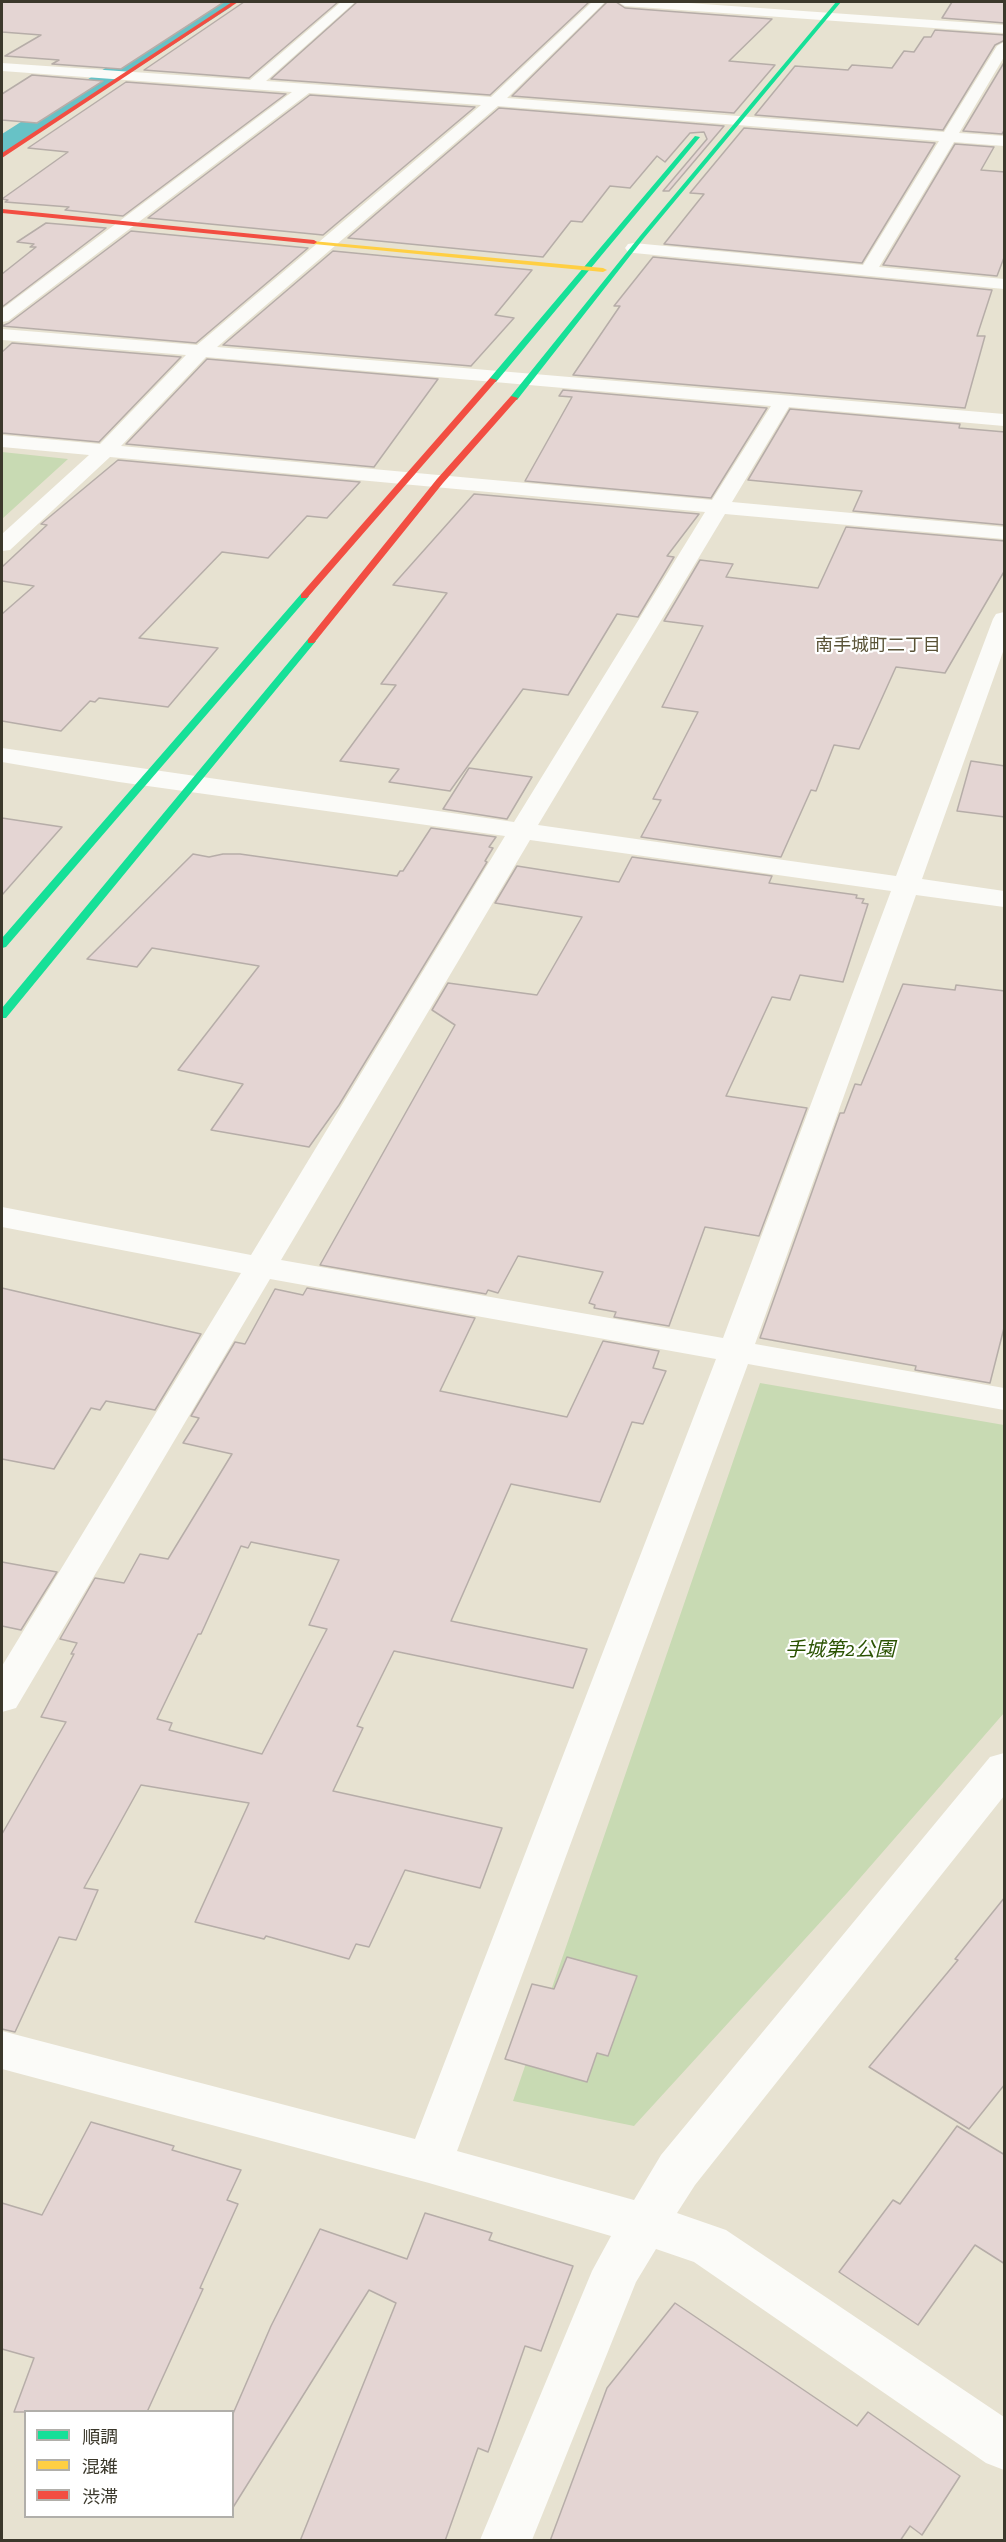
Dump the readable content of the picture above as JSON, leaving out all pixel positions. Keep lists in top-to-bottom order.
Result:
{
  "districts": ["南手城町二丁目"],
  "parks": ["手城第2公園"],
  "legend": ["順調", "混雑", "渋滞"]
}
